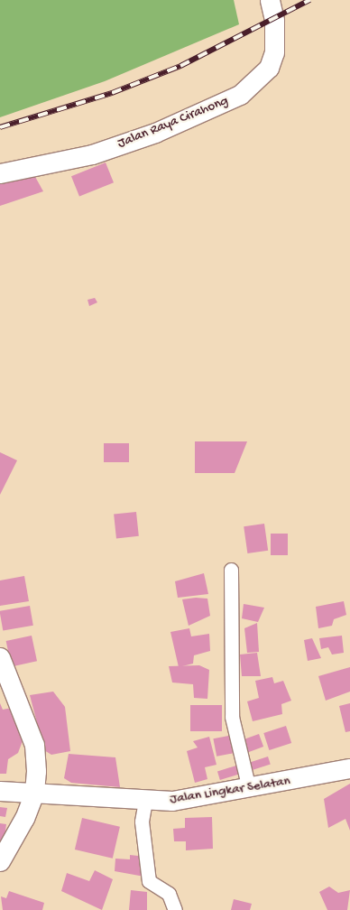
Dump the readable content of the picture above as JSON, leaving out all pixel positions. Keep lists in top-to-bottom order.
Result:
{
  "streets": {
    "street": ["Jalan Raya Cirahong", "Jalan Lingkar Selatan"]
  }
}
